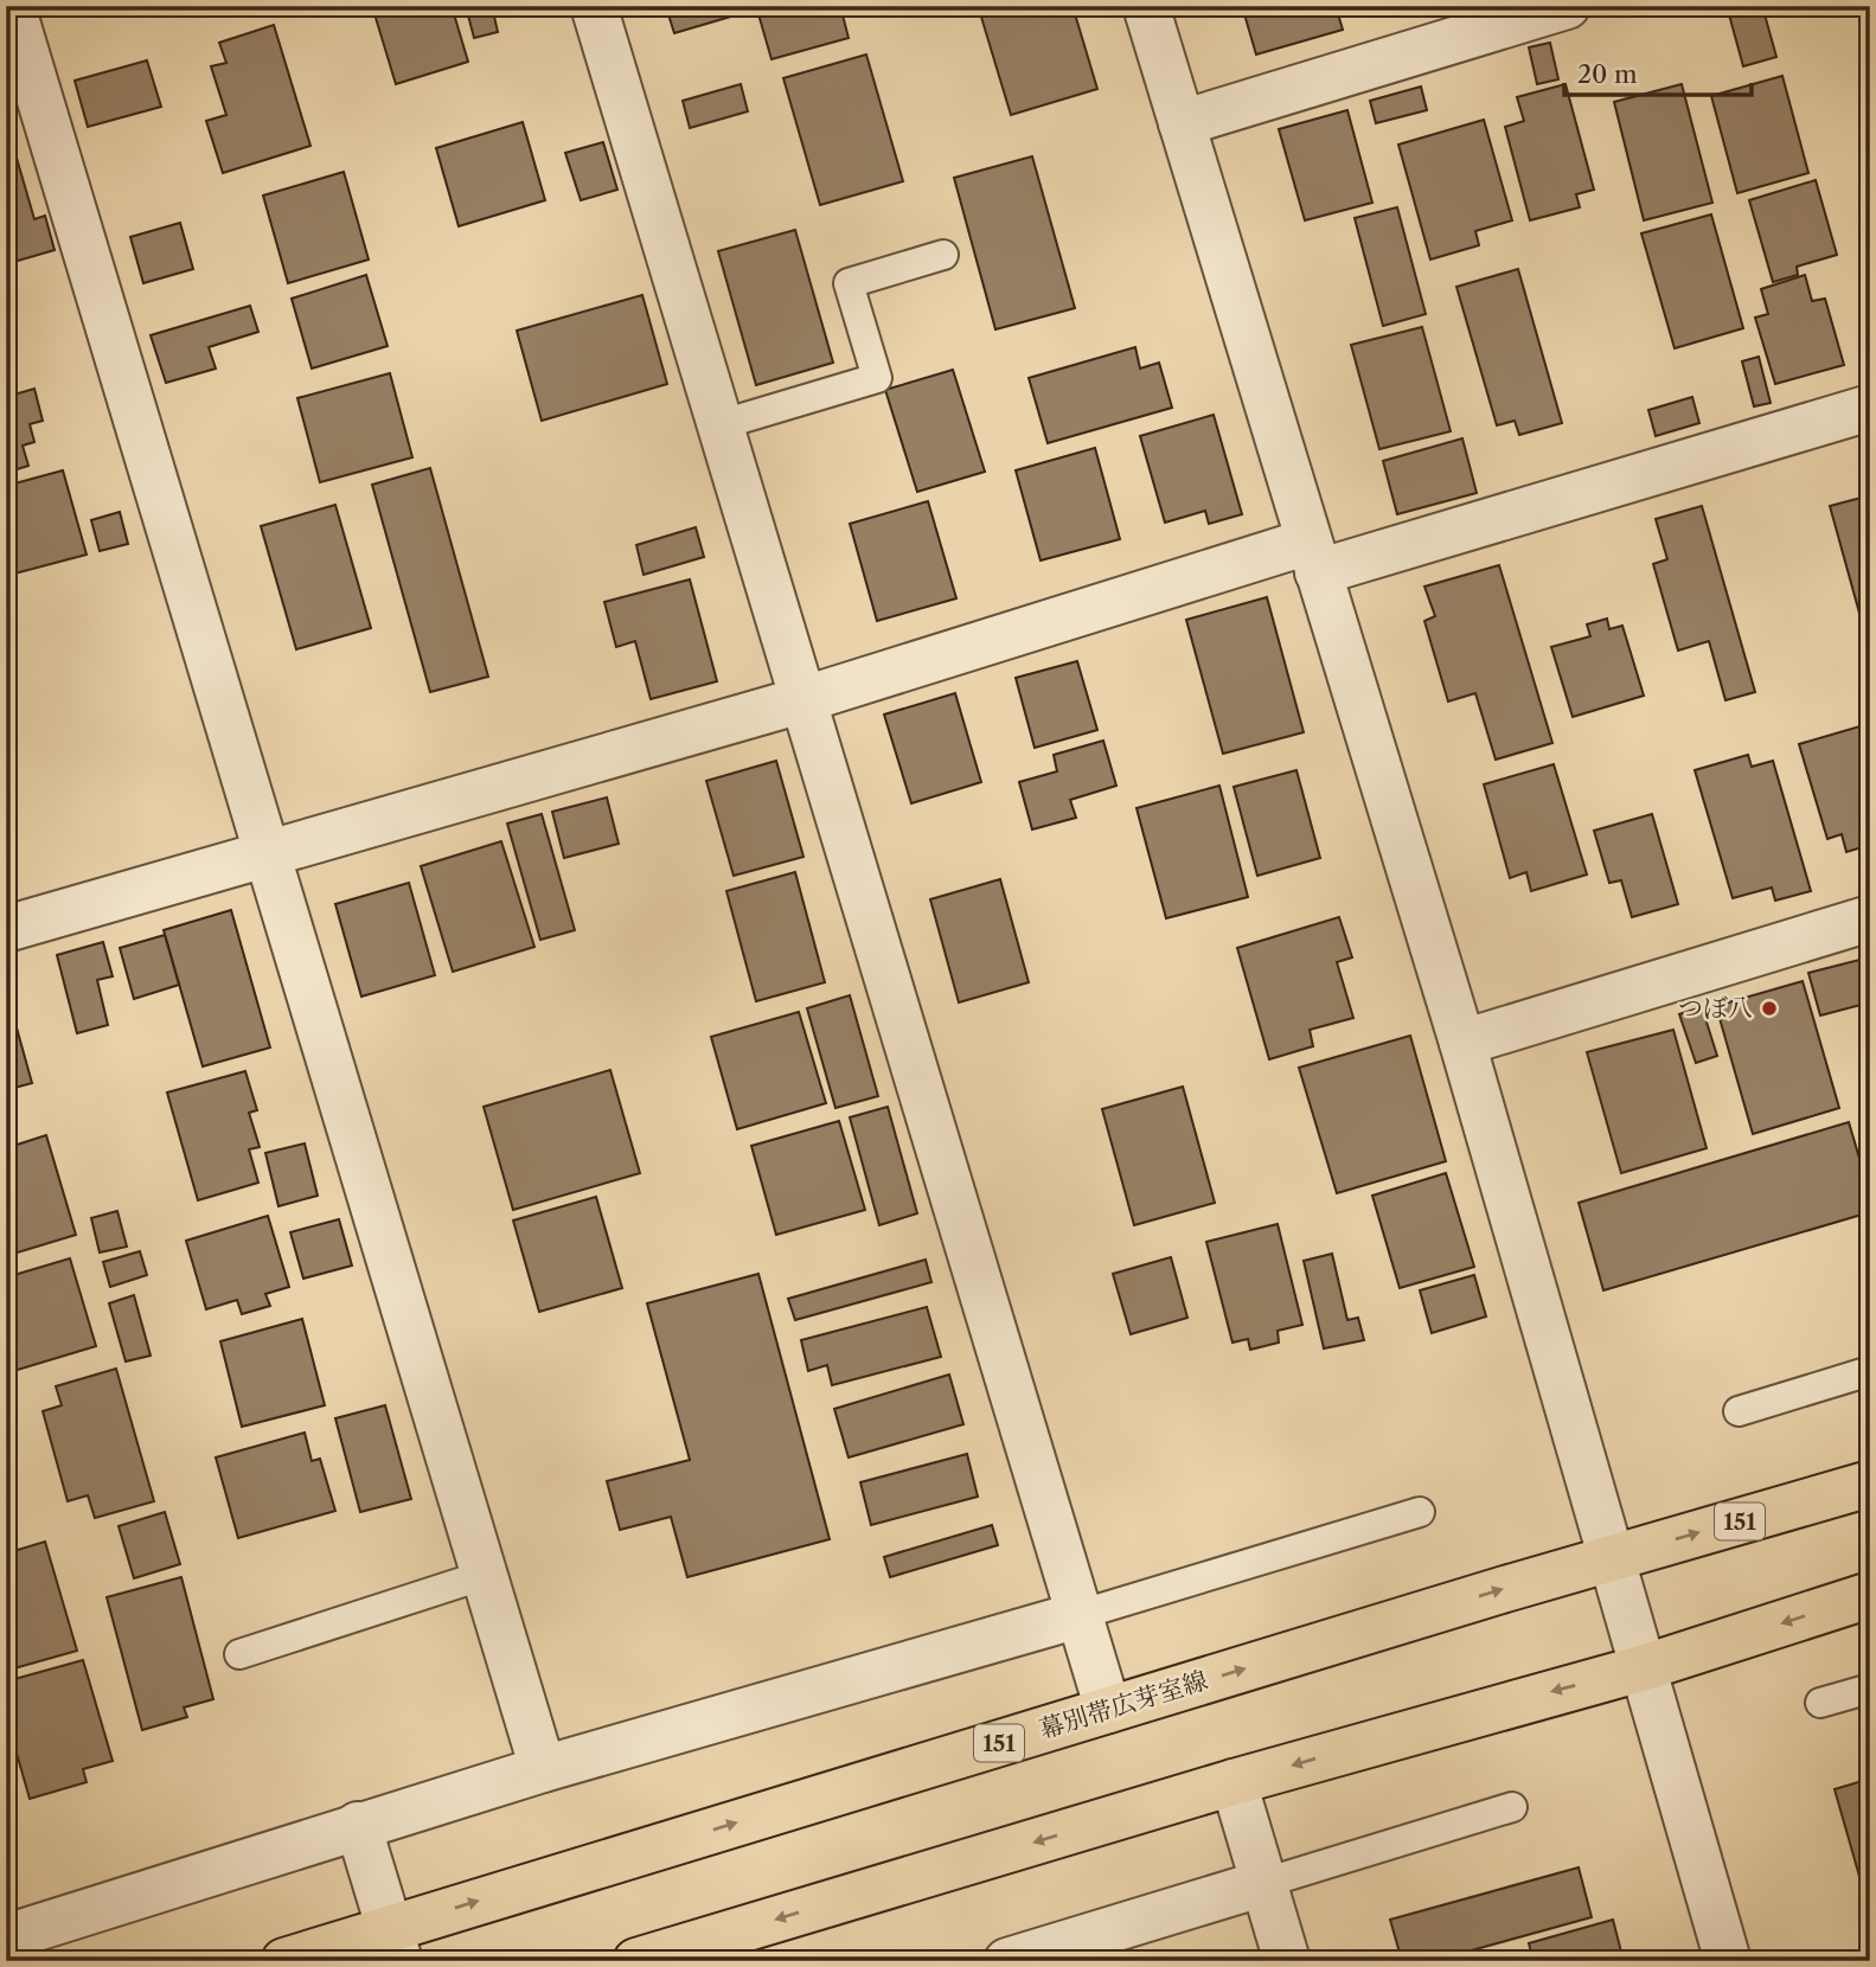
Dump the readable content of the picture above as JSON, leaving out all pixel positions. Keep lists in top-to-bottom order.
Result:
{
  "streets": {
    "main road": ["151", "幕別帯広芽室線"]
  },
  "places": ["つぼ八"],
  "scale_bar": "20 m"
}
